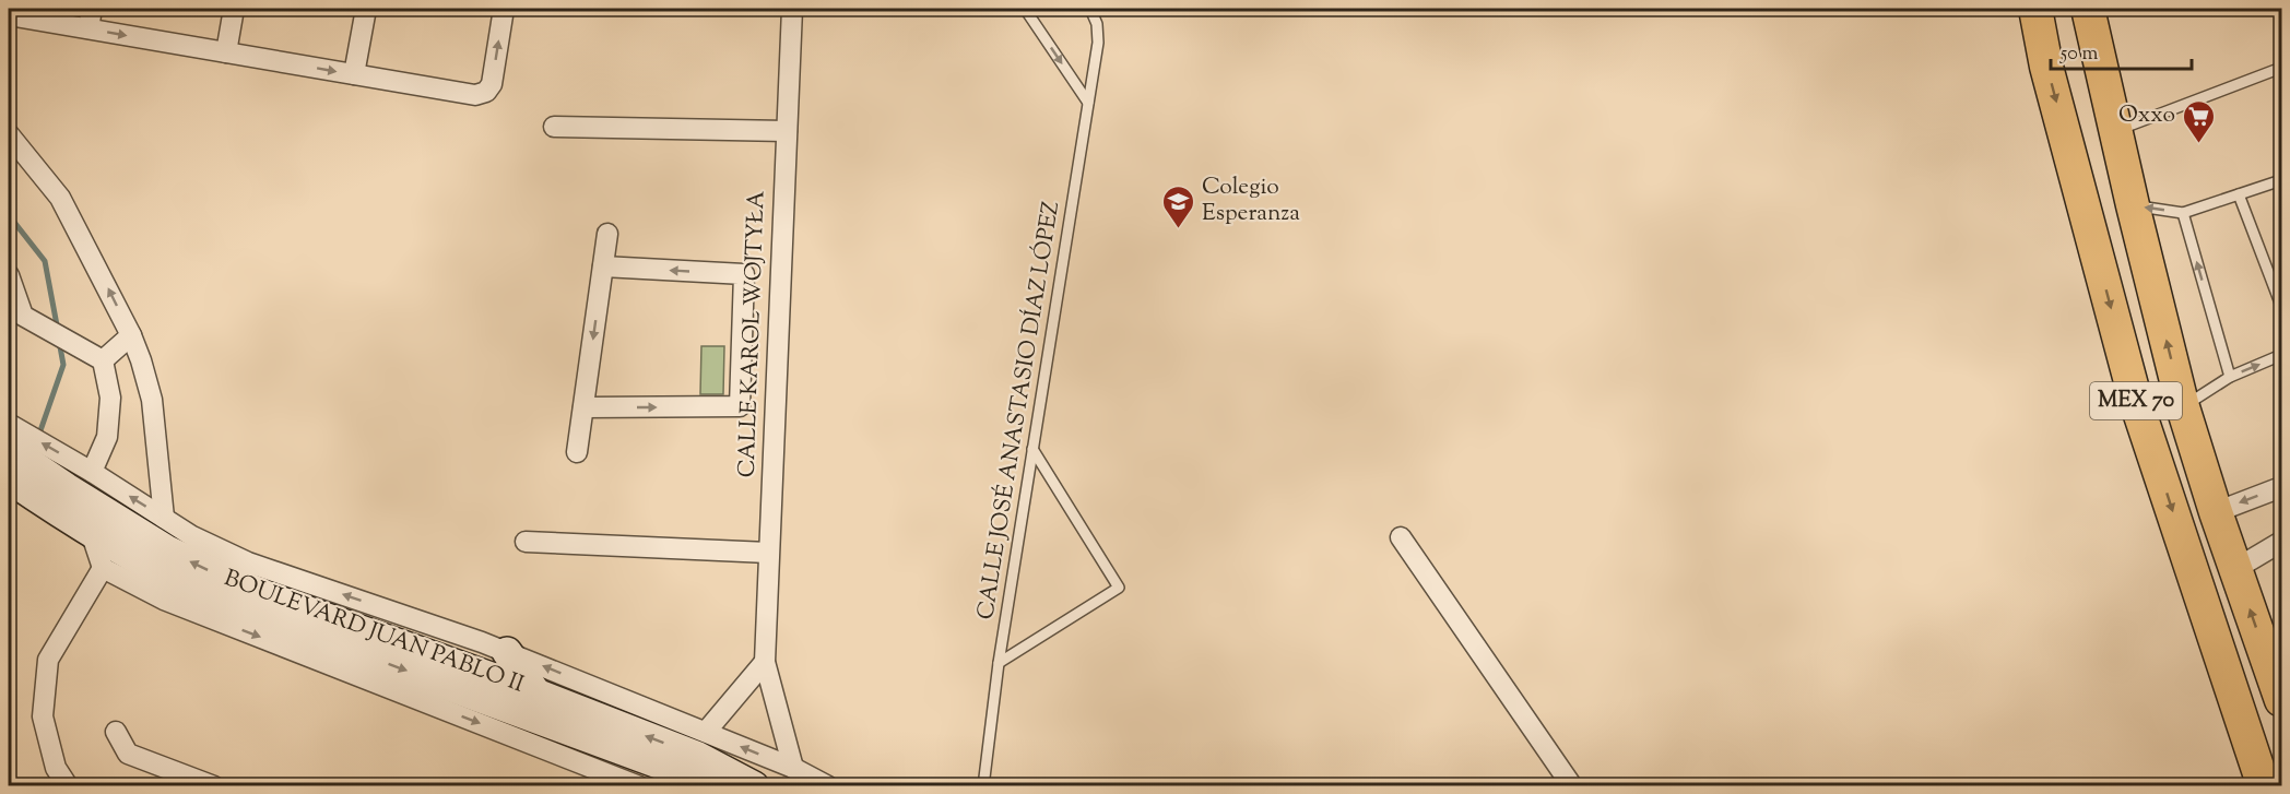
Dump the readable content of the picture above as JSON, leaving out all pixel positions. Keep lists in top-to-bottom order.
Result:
{
  "streets": {
    "main road": ["MEX 70", "BOULEVARD JUAN PABLO II"],
    "street": ["CALLE KAROL WOJTYŁA"],
    "lane": ["CALLE JOSÉ ANASTASIO DÍAZ LÓPEZ"]
  },
  "places": {
    "supermarket": ["Oxxo"],
    "school or university": ["Colegio Esperanza"]
  },
  "scale_bar": "50 m"
}
